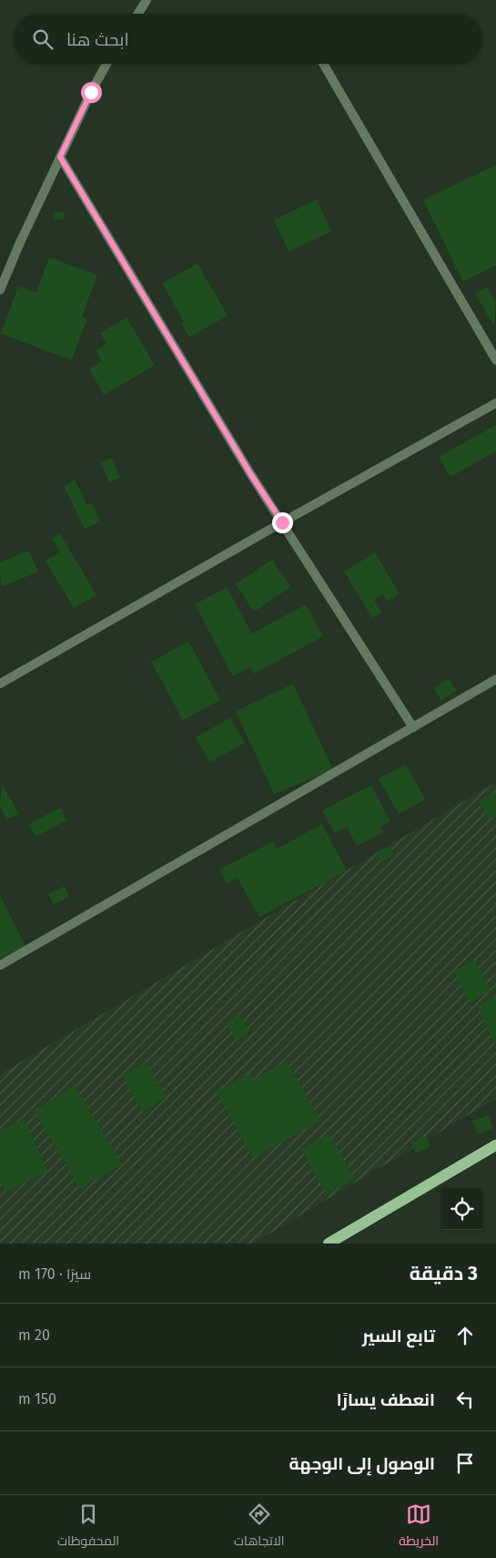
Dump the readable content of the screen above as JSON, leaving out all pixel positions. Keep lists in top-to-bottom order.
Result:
{
  "page": {
    "search": "ابحث هنا",
    "heading": ["3 دقيقة", "سيرًا · 170 m"],
    "list": [
      ["تابع السير", "20 m"],
      ["انعطف يسارًا", "150 m"],
      "الوصول إلى الوجهة"
    ],
    "nav": ["الخريطة", "الاتجاهات", "المحفوظات"]
  }
}
